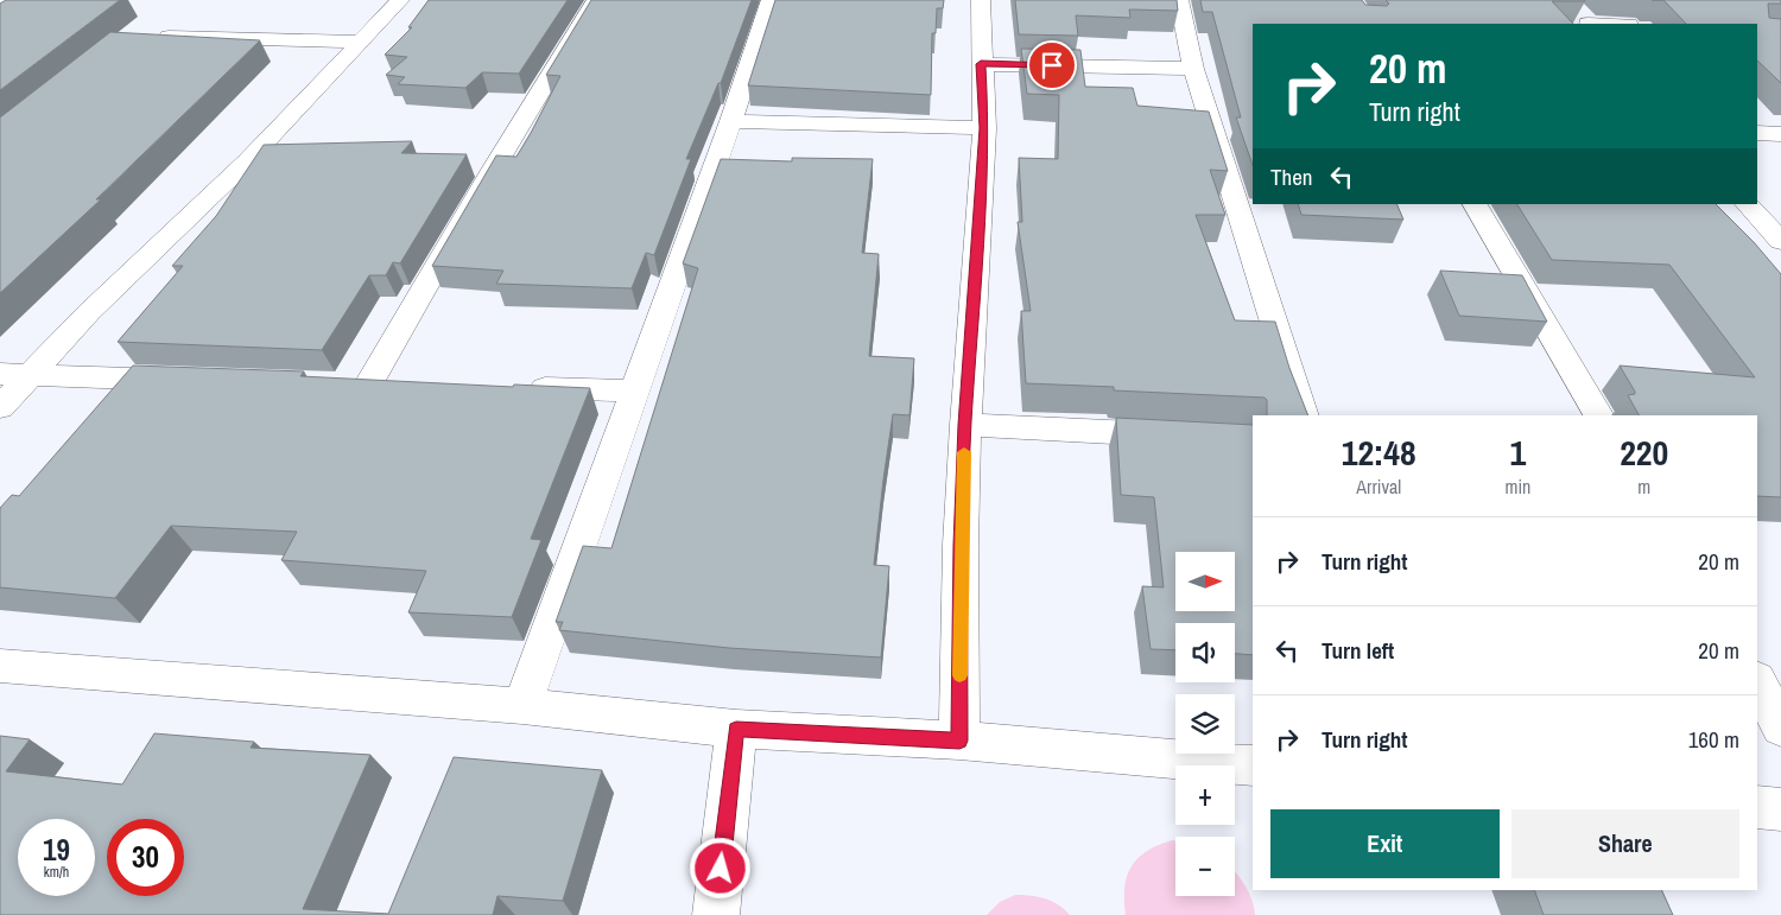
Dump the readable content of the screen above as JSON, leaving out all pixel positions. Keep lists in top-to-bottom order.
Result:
{
  "north": "right",
  "page": {
    "turn": ["20 m", "Turn right"],
    "then": "Then",
    "eta": [
      "12:48",
      "Arrival",
      "1",
      "min",
      "220",
      "m"
    ],
    "list": [
      {
        "name": "Turn right",
        "value": "20 m"
      },
      {
        "name": "Turn left",
        "value": "20 m"
      },
      {
        "name": "Turn right",
        "value": "160 m"
      }
    ],
    "map_buttons": ["+", "−"],
    "buttons": ["Exit", "Share"],
    "speed": "19 km/h",
    "limit": "30"
  }
}
